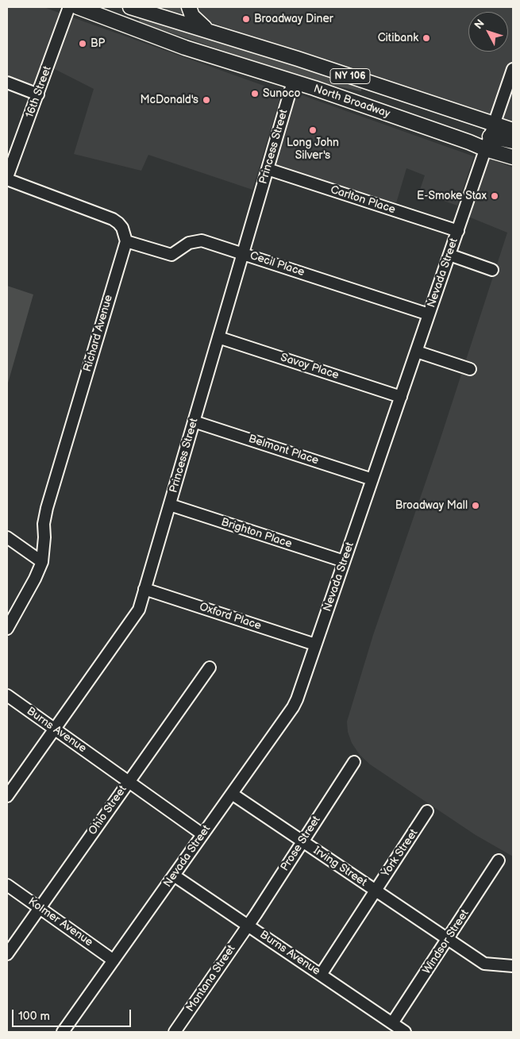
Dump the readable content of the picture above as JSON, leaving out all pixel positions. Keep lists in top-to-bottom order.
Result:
{
  "streets": {
    "main road": ["NY 106", "North Broadway"],
    "street": [
      "16th Street",
      "Princess Street",
      "Carlton Place",
      "Cecil Place",
      "Nevada Street",
      "Richard Avenue",
      "Savoy Place",
      "Belmont Place",
      "Brighton Place",
      "Oxford Place",
      "Burns Avenue",
      "Ohio Street",
      "Prose Street",
      "York Street",
      "Irving Street",
      "Kolmer Avenue",
      "Windsor Street",
      "Montana Street"
    ]
  },
  "crossings": [
    ["North Broadway", "Princess Street"],
    ["North Broadway", "Nevada Street"],
    ["Princess Street", "Carlton Place"],
    ["Princess Street", "Cecil Place"],
    ["Princess Street", "Savoy Place"],
    ["Princess Street", "Belmont Place"],
    ["Princess Street", "Brighton Place"],
    ["Princess Street", "Oxford Place"],
    ["Princess Street", "Burns Avenue"],
    ["Carlton Place", "Nevada Street"],
    ["Cecil Place", "Nevada Street"],
    ["Cecil Place", "Richard Avenue"],
    ["Nevada Street", "Savoy Place"],
    ["Nevada Street", "Belmont Place"],
    ["Nevada Street", "Brighton Place"],
    ["Nevada Street", "Oxford Place"],
    ["Nevada Street", "Burns Avenue"],
    ["Nevada Street", "Irving Street"],
    ["Nevada Street", "Kolmer Avenue"],
    ["Burns Avenue", "Ohio Street"],
    ["Burns Avenue", "Prose Street"],
    ["Burns Avenue", "York Street"],
    ["Burns Avenue", "Windsor Street"],
    ["Burns Avenue", "Montana Street"],
    ["Ohio Street", "Kolmer Avenue"],
    ["Prose Street", "Irving Street"],
    ["Prose Street", "Montana Street"],
    ["York Street", "Irving Street"],
    ["Irving Street", "Windsor Street"]
  ],
  "places": [
    "Broadway Diner",
    "Citibank",
    "BP",
    "Sunoco",
    "McDonald's",
    "Long John Silver's",
    "E-Smoke Stax",
    "Broadway Mall"
  ],
  "scale_bar": "100 m",
  "north": "top left"
}
